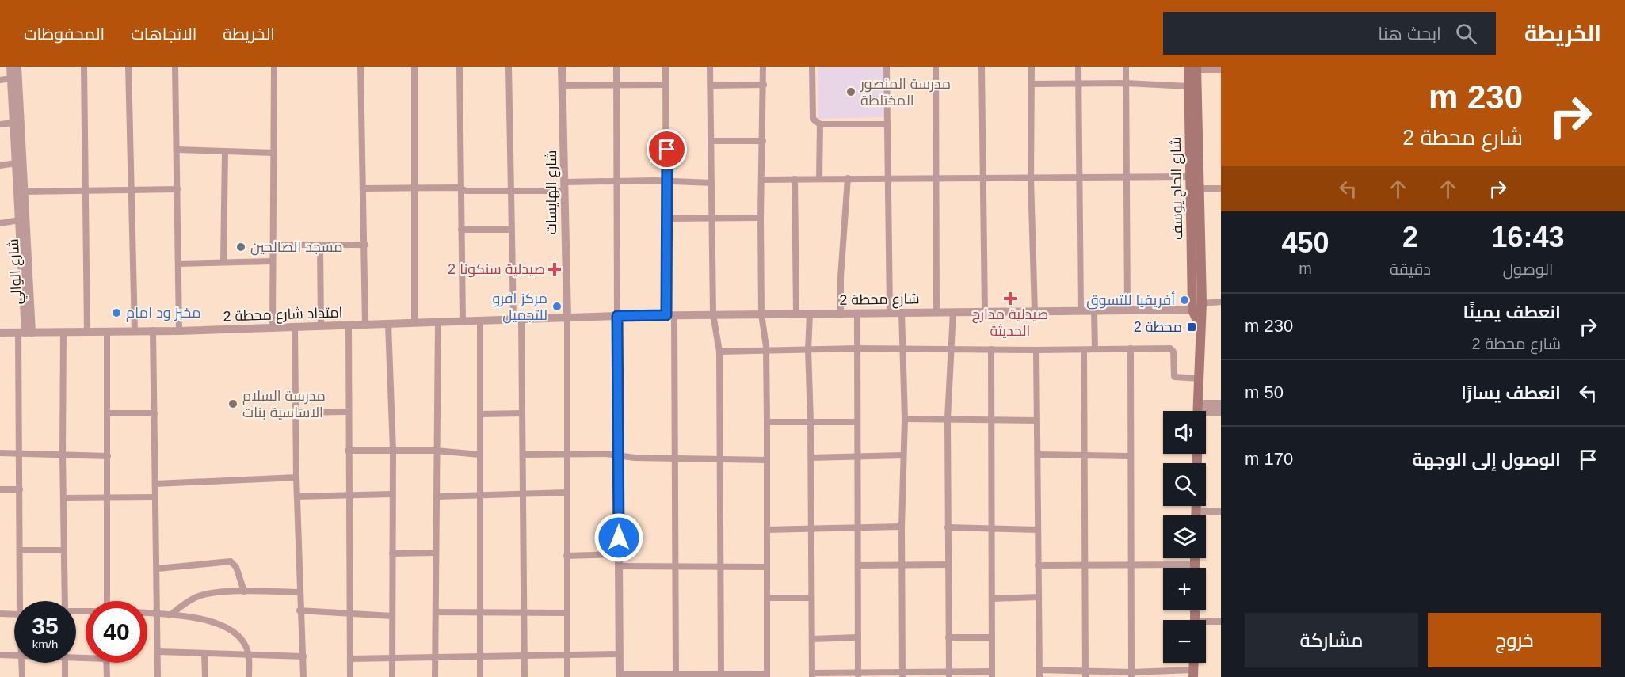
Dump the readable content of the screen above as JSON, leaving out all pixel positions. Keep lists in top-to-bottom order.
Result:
{
  "streets": {
    "main road": ["شارع الحاج يوسف"],
    "street": [
      "شارع الهايسات",
      "شارع الوالي",
      "شارع محطة 2",
      "امتداد شارع محطة 2"
    ]
  },
  "crossings": [
    ["شارع الحاج يوسف", "شارع محطة 2"],
    ["شارع الهايسات", "شارع محطة 2"],
    ["شارع الهايسات", "امتداد شارع محطة 2"],
    ["شارع الوالي", "امتداد شارع محطة 2"],
    ["شارع محطة 2", "امتداد شارع محطة 2"]
  ],
  "places": {
    "other": [
      "مدرسة المنصور المختلطة",
      "مسجد الصالحين",
      "أفريقيا للتسوق",
      "مركز افرو للتجميل",
      "مخبز ود امام",
      "مدرسة السلام الاساسية بنات"
    ],
    "health": ["صيدلية سنكونا 2", "صيدلية مدارج الحديثة"],
    "transit": ["محطة 2"]
  },
  "page": {
    "header": "الخريطة",
    "search": "ابحث هنا",
    "nav": ["الخريطة", "الاتجاهات", "المحفوظات"],
    "turn": ["230 m", "شارع محطة 2"],
    "eta": [
      "16:43",
      "الوصول",
      "2",
      "دقيقة",
      "450",
      "m"
    ],
    "list": [
      {
        "name": "انعطف يمينًا",
        "note": "شارع محطة 2",
        "value": "230 m"
      },
      {
        "name": "انعطف يسارًا",
        "value": "50 m"
      },
      {
        "name": "الوصول إلى الوجهة",
        "value": "170 m"
      }
    ],
    "map_buttons": ["+", "−"],
    "speed": "35 km/h",
    "limit": "40",
    "buttons": ["خروج", "مشاركة"]
  }
}
